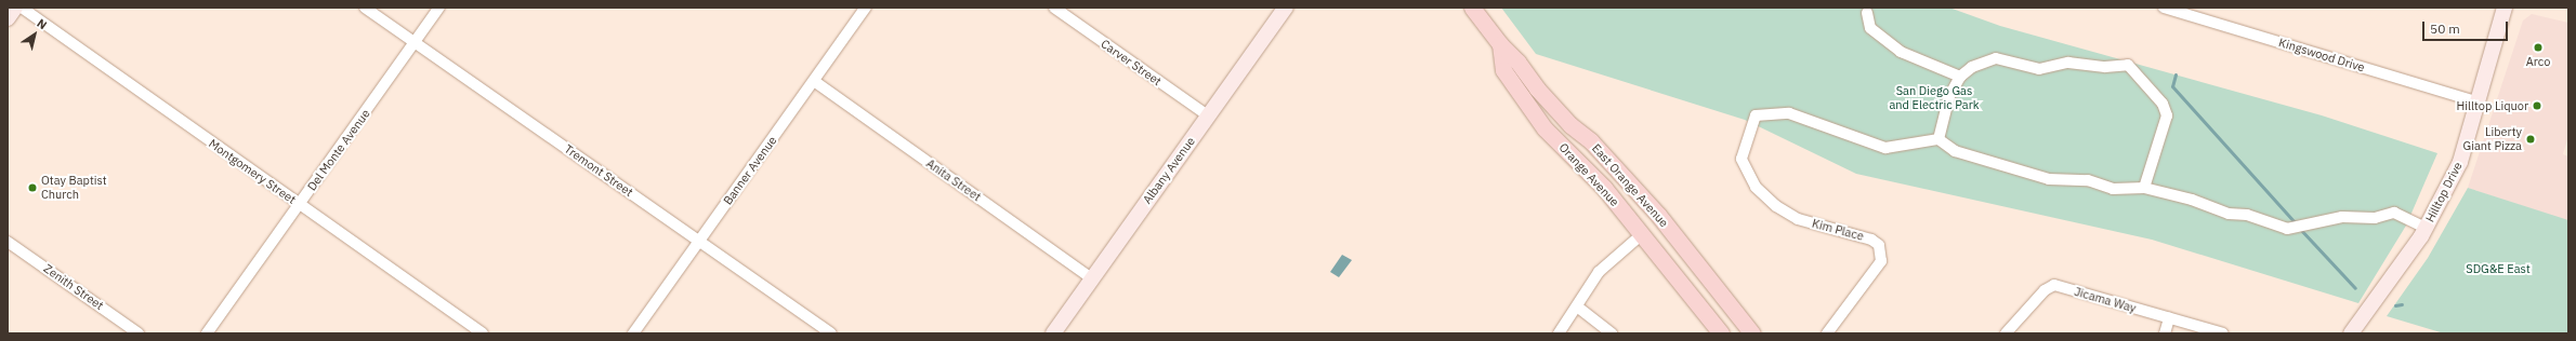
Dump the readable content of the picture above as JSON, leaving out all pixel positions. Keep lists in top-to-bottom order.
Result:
{
  "streets": {
    "main road": ["Orange Avenue", "East Orange Avenue"],
    "street": [
      "Kingswood Drive",
      "Carver Street",
      "Del Monte Avenue",
      "Tremont Street",
      "Banner Avenue",
      "Albany Avenue",
      "Montgomery Street",
      "Anita Street",
      "Hilltop Drive",
      "Kim Place",
      "Zenith Street",
      "Jicama Way"
    ]
  },
  "crossings": [
    ["Kingswood Drive", "Hilltop Drive"],
    ["Carver Street", "Albany Avenue"],
    ["Del Monte Avenue", "Tremont Street"],
    ["Del Monte Avenue", "Montgomery Street"],
    ["Tremont Street", "Banner Avenue"],
    ["Banner Avenue", "Anita Street"],
    ["Albany Avenue", "Anita Street"],
    ["Orange Avenue", "East Orange Avenue"]
  ],
  "parks": ["San Diego Gas and Electric Park", "SDG&E East"],
  "places": [
    "Arco",
    "Hilltop Liquor",
    "Liberty Giant Pizza",
    "Otay Baptist Church"
  ],
  "scale_bar": "50 m",
  "north": "top right"
}
